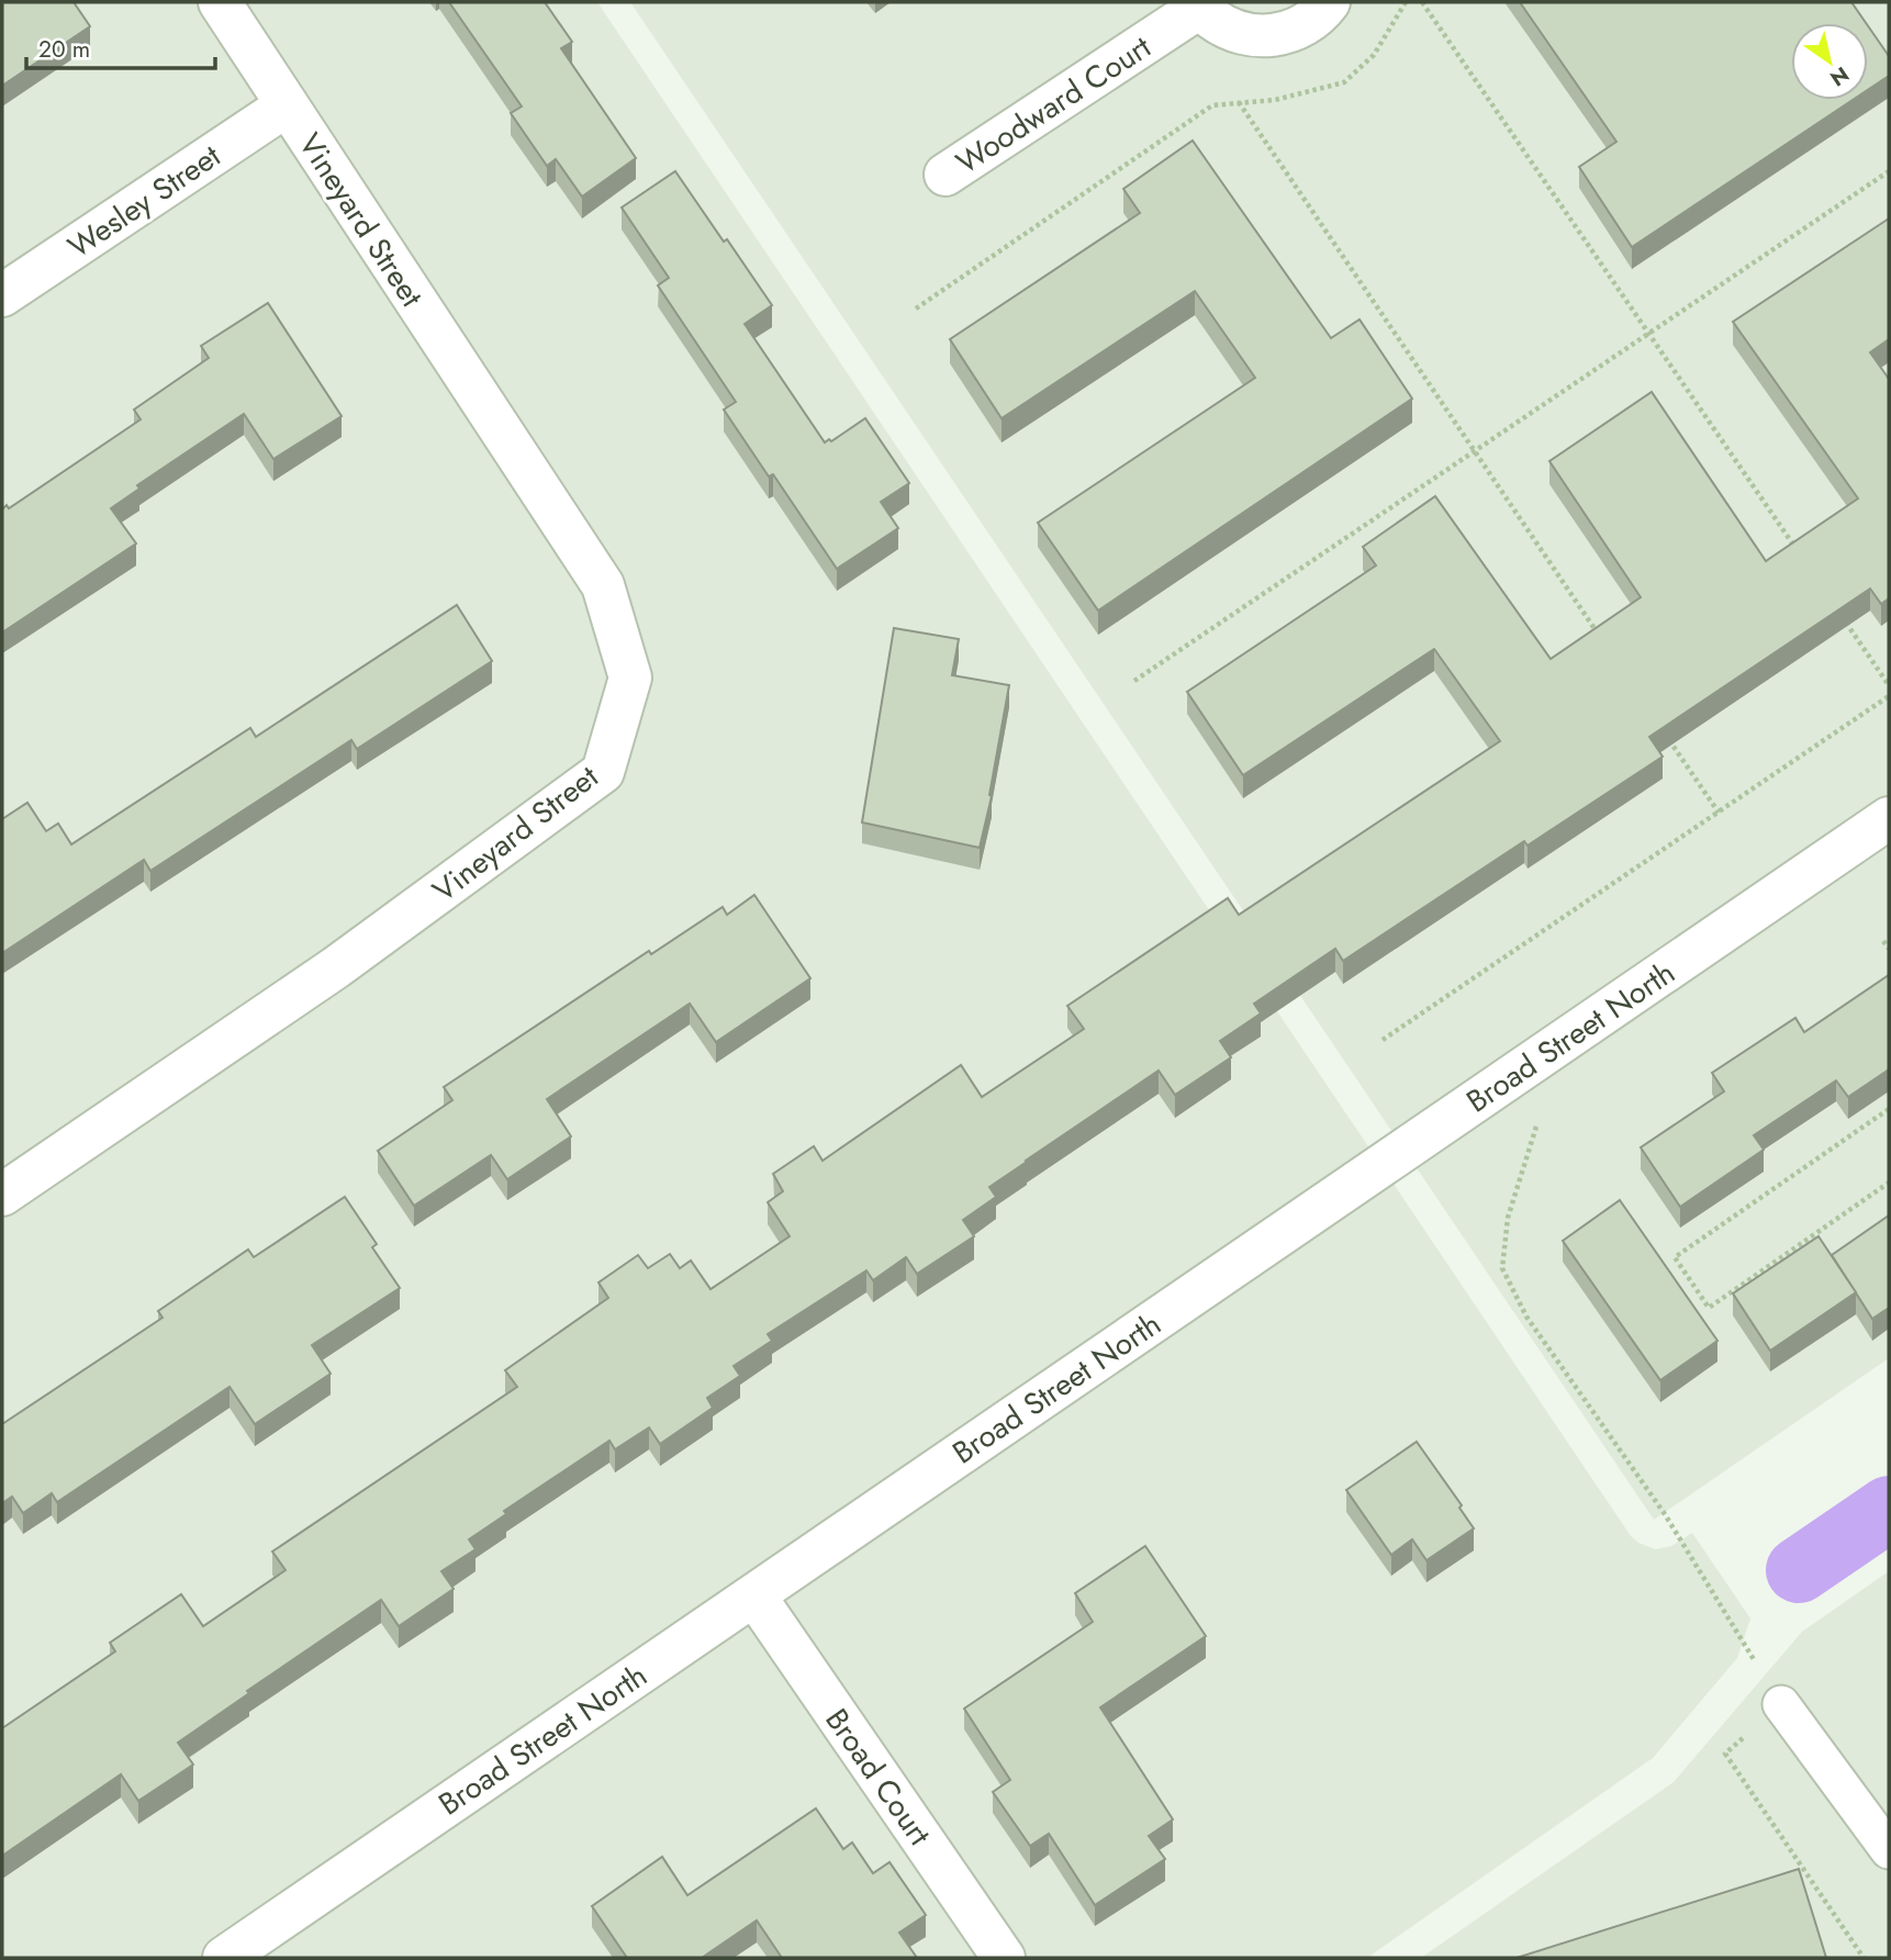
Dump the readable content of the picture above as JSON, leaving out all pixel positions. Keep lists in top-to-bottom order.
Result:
{
  "streets": {
    "street": [
      "Woodward Court",
      "Wesley Street",
      "Vineyard Street",
      "Broad Street North",
      "Broad Court"
    ]
  },
  "crossings": [
    ["Wesley Street", "Vineyard Street"],
    ["Broad Street North", "Broad Court"]
  ],
  "scale_bar": "20 m",
  "north": "bottom right"
}
